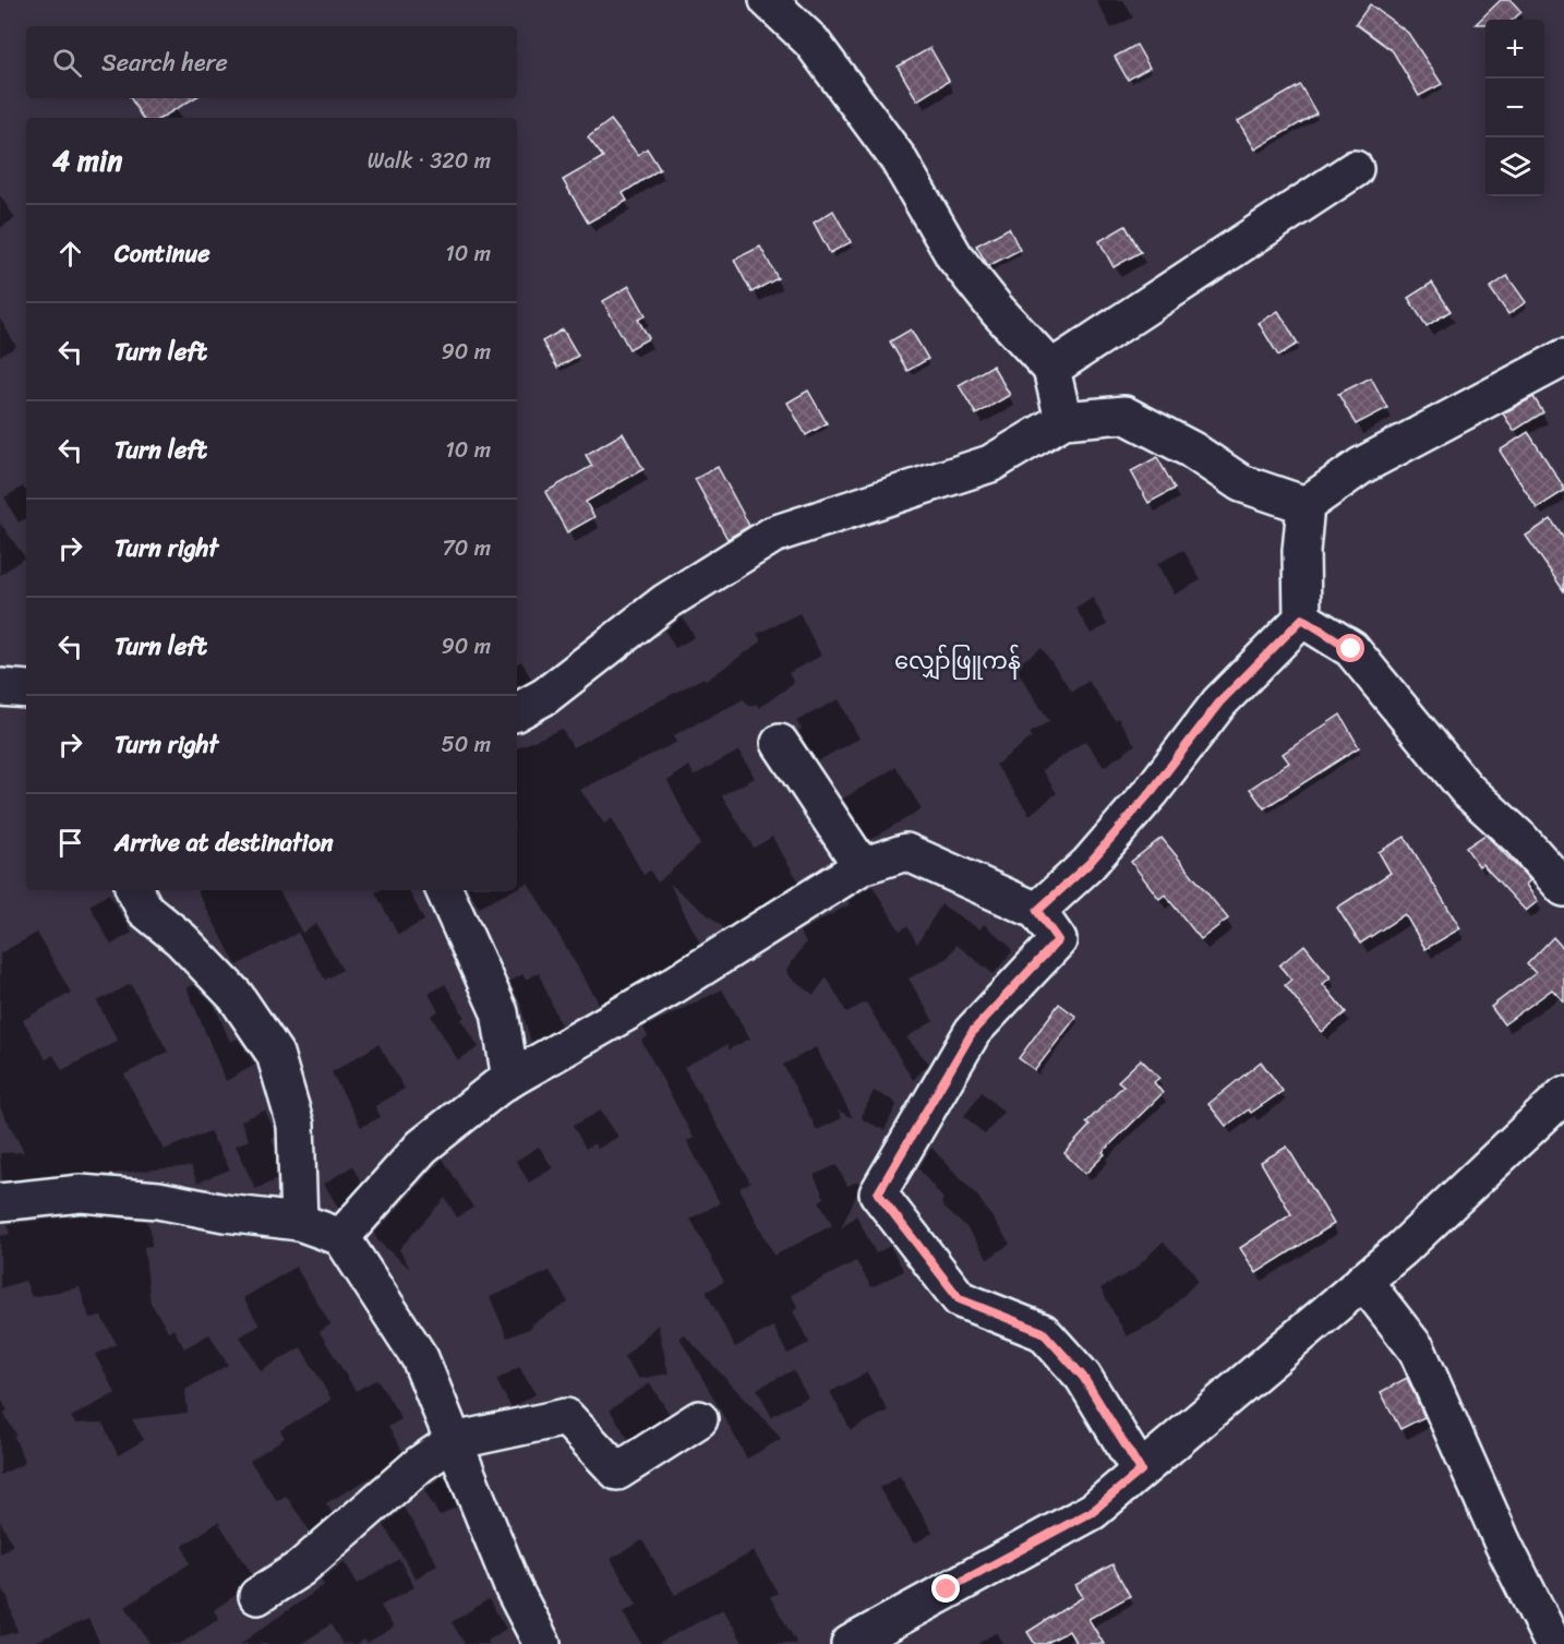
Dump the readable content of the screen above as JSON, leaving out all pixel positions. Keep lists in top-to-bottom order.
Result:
{
  "districts": ["လျှော်ဖြူကန်"],
  "page": {
    "map_buttons": ["+", "−"],
    "search": "Search here",
    "heading": ["4 min", "Walk · 320 m"],
    "list": [
      ["Continue", "10 m"],
      ["Turn left", "90 m"],
      ["Turn left", "10 m"],
      ["Turn right", "70 m"],
      ["Turn left", "90 m"],
      ["Turn right", "50 m"],
      "Arrive at destination"
    ]
  }
}
